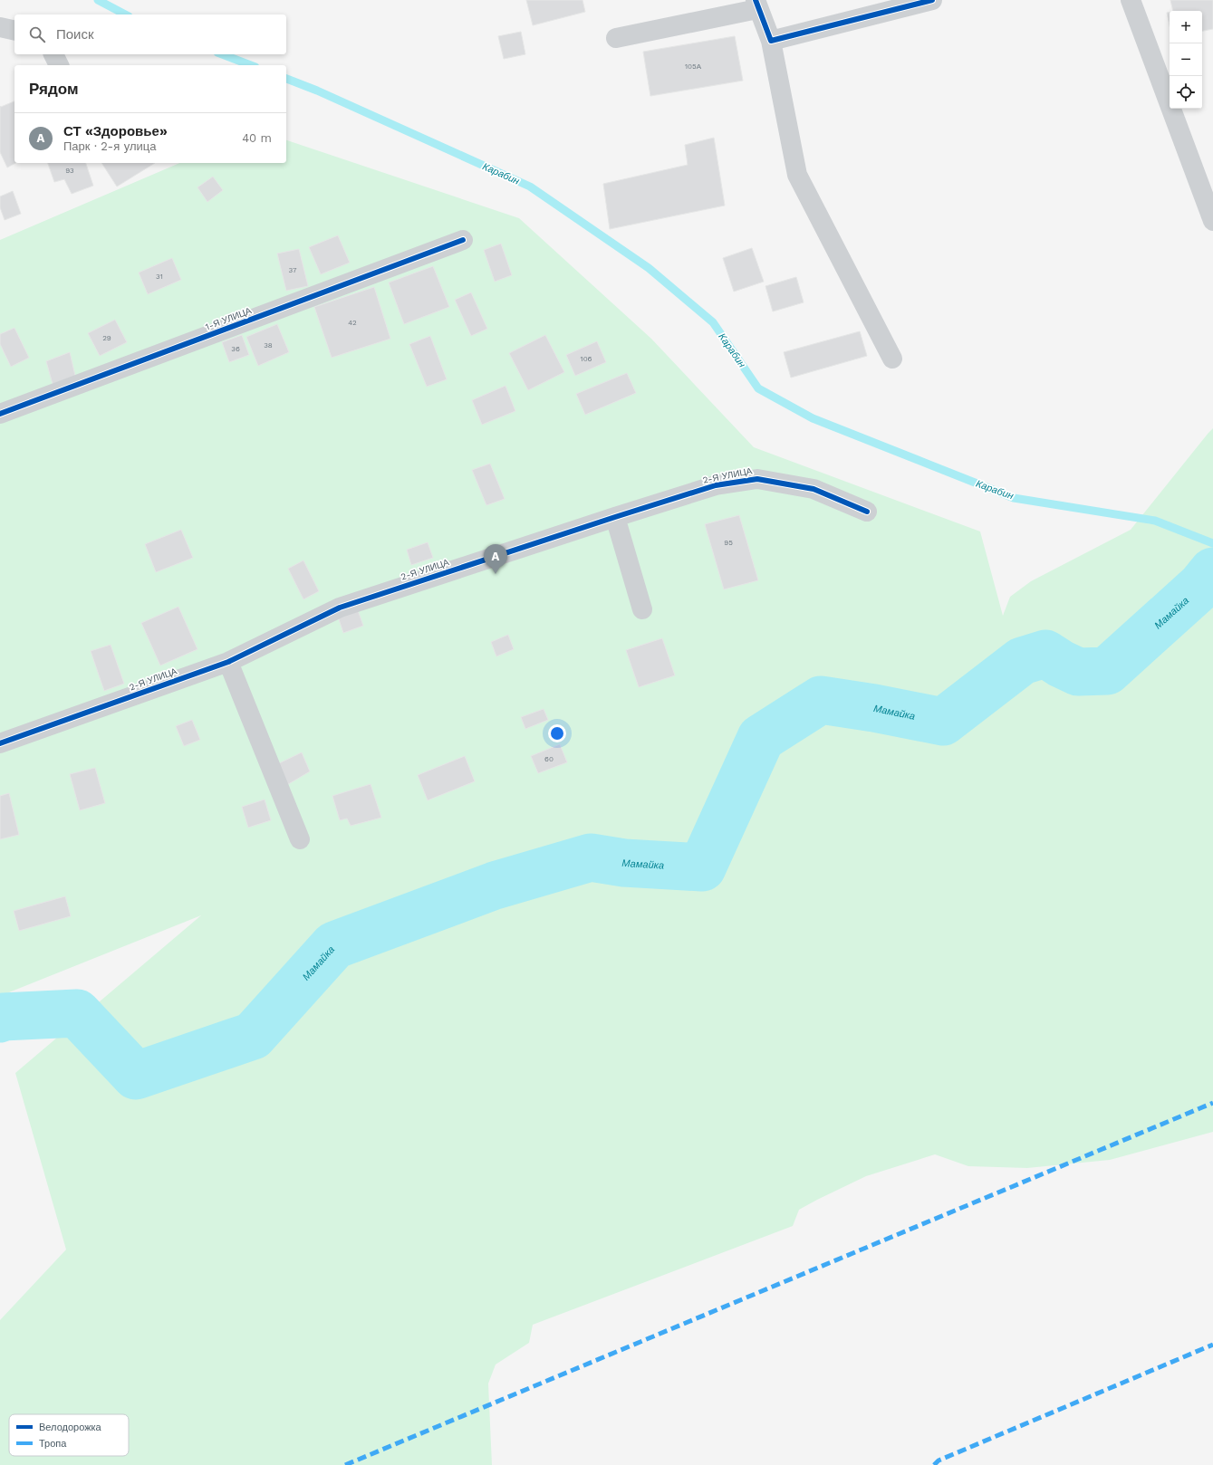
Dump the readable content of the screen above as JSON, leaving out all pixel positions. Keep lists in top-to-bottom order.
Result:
{
  "streets": {
    "street": ["1-Я УЛИЦА", "2-Я УЛИЦА"]
  },
  "water": ["Карабин", "Мамайка"],
  "house_numbers": [
    "105А",
    "93",
    "37",
    "31",
    "42",
    "29",
    "38",
    "36",
    "106",
    "95",
    "60"
  ],
  "legend": ["Велодорожка", "Тропа"],
  "page": {
    "map_buttons": ["+", "−"],
    "search": "Поиск",
    "heading": "Рядом",
    "list": [
      {
        "mark": "A",
        "name": "СТ «Здоровье»",
        "note": "Парк · 2-я улица",
        "value": "40 m"
      }
    ],
    "pins": "A"
  }
}
